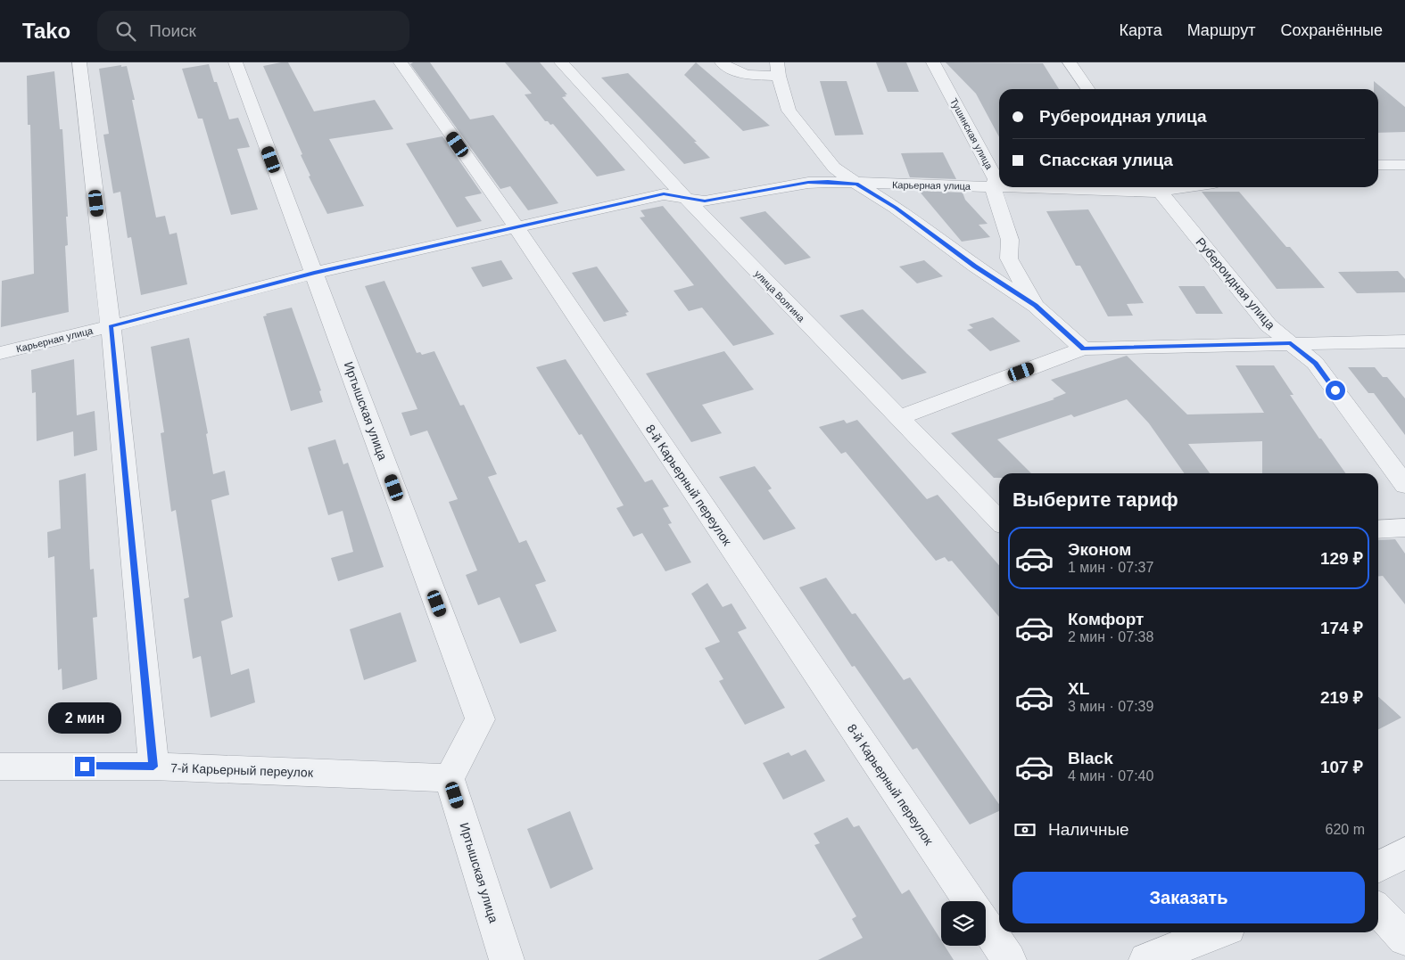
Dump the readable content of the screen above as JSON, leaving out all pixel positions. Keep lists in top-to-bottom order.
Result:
{
  "streets": {
    "street": [
      "Тушинская улица",
      "Карьерная улица",
      "Рубероидная улица",
      "улица Волгина",
      "Иртышская улица",
      "8-й Карьерный переулок",
      "7-й Карьерный переулок"
    ]
  },
  "crossings": [
    ["Тушинская улица", "Карьерная улица"],
    ["Карьерная улица", "Рубероидная улица"],
    ["Карьерная улица", "улица Волгина"],
    ["Карьерная улица", "Иртышская улица"],
    ["Карьерная улица", "8-й Карьерный переулок"],
    ["Карьерная улица", "7-й Карьерный переулок"],
    ["Иртышская улица", "7-й Карьерный переулок"]
  ],
  "page": {
    "header": "Tako",
    "search": "Поиск",
    "nav": ["Карта", "Маршрут", "Сохранённые"],
    "banner": ["Рубероидная улица", "Спасская улица"],
    "heading": "Выберите тариф",
    "list": [
      {
        "name": "Эконом",
        "note": "1 мин · 07:37",
        "value": "129 ₽"
      },
      {
        "name": "Комфорт",
        "note": "2 мин · 07:38",
        "value": "174 ₽"
      },
      {
        "name": "XL",
        "note": "3 мин · 07:39",
        "value": "219 ₽"
      },
      {
        "name": "Black",
        "note": "4 мин · 07:40",
        "value": "107 ₽"
      }
    ],
    "bubble": "2 мин",
    "pay": ["Наличные", "620 m"],
    "buttons": "Заказать"
  }
}
